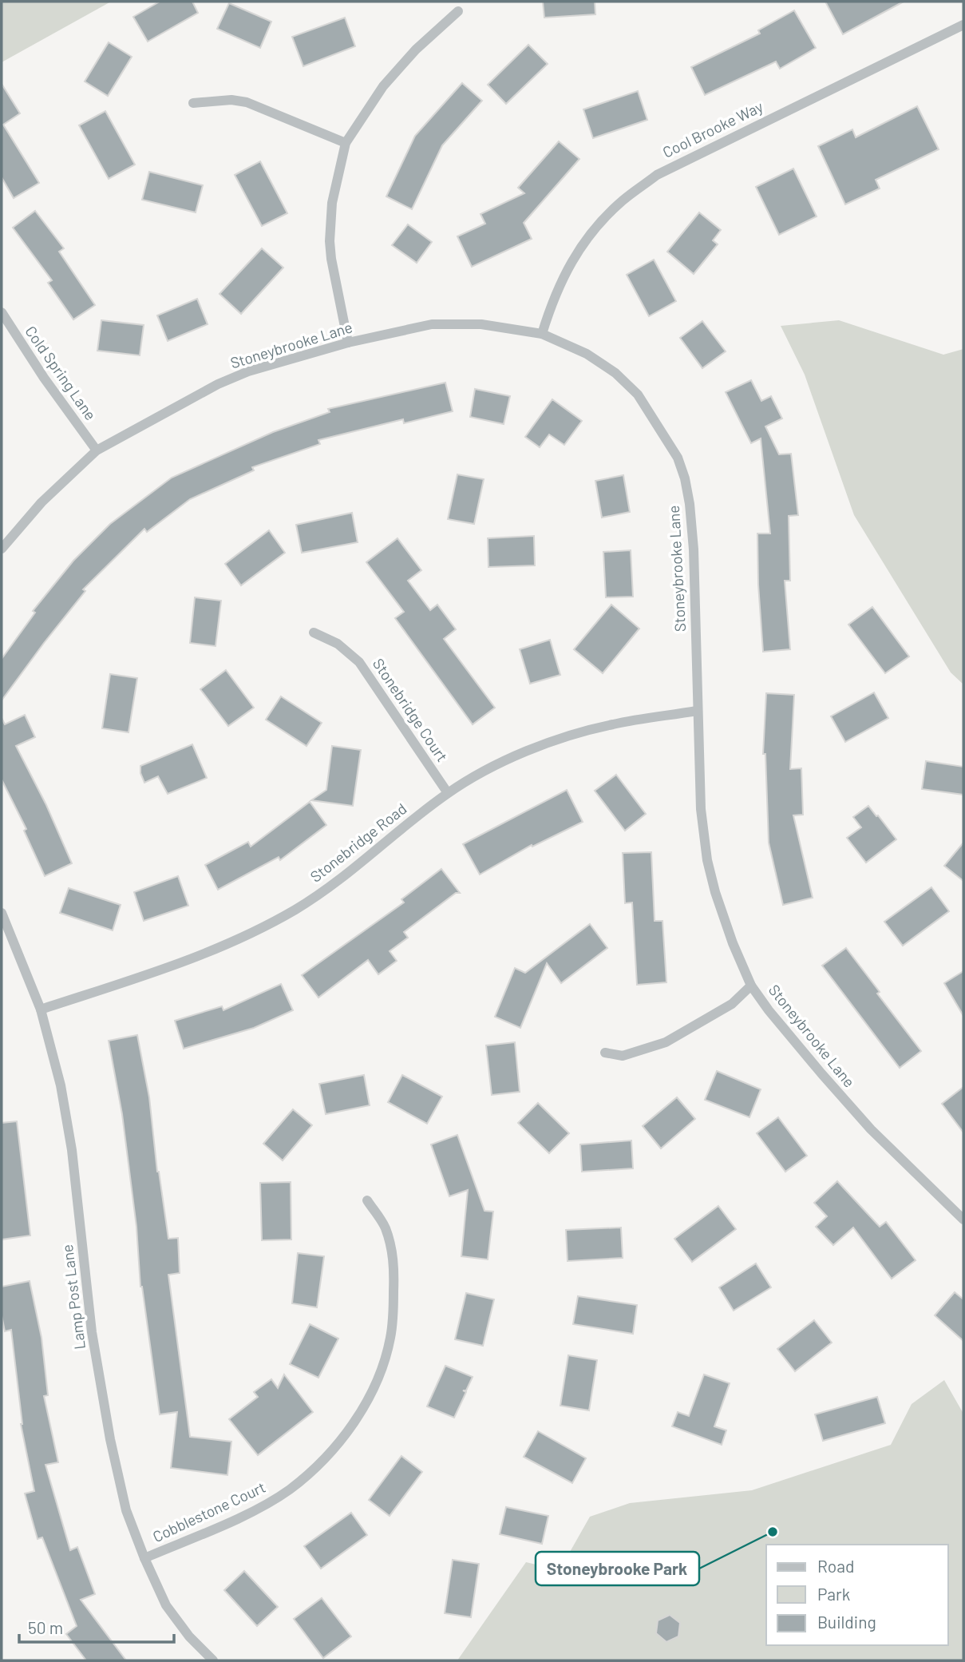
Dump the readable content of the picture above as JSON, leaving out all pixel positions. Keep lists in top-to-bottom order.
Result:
{
  "streets": {
    "street": [
      "Cool Brooke Way",
      "Stoneybrooke Lane",
      "Cold Spring Lane",
      "Stonebridge Court",
      "Stonebridge Road",
      "Lamp Post Lane",
      "Cobblestone Court"
    ]
  },
  "crossings": [
    ["Cool Brooke Way", "Stoneybrooke Lane"],
    ["Stoneybrooke Lane", "Cold Spring Lane"],
    ["Stoneybrooke Lane", "Stonebridge Road"],
    ["Stonebridge Court", "Stonebridge Road"],
    ["Stonebridge Road", "Lamp Post Lane"],
    ["Lamp Post Lane", "Cobblestone Court"]
  ],
  "places": ["Stoneybrooke Park"],
  "legend": ["Road", "Park", "Building"],
  "scale_bar": "50 m"
}
